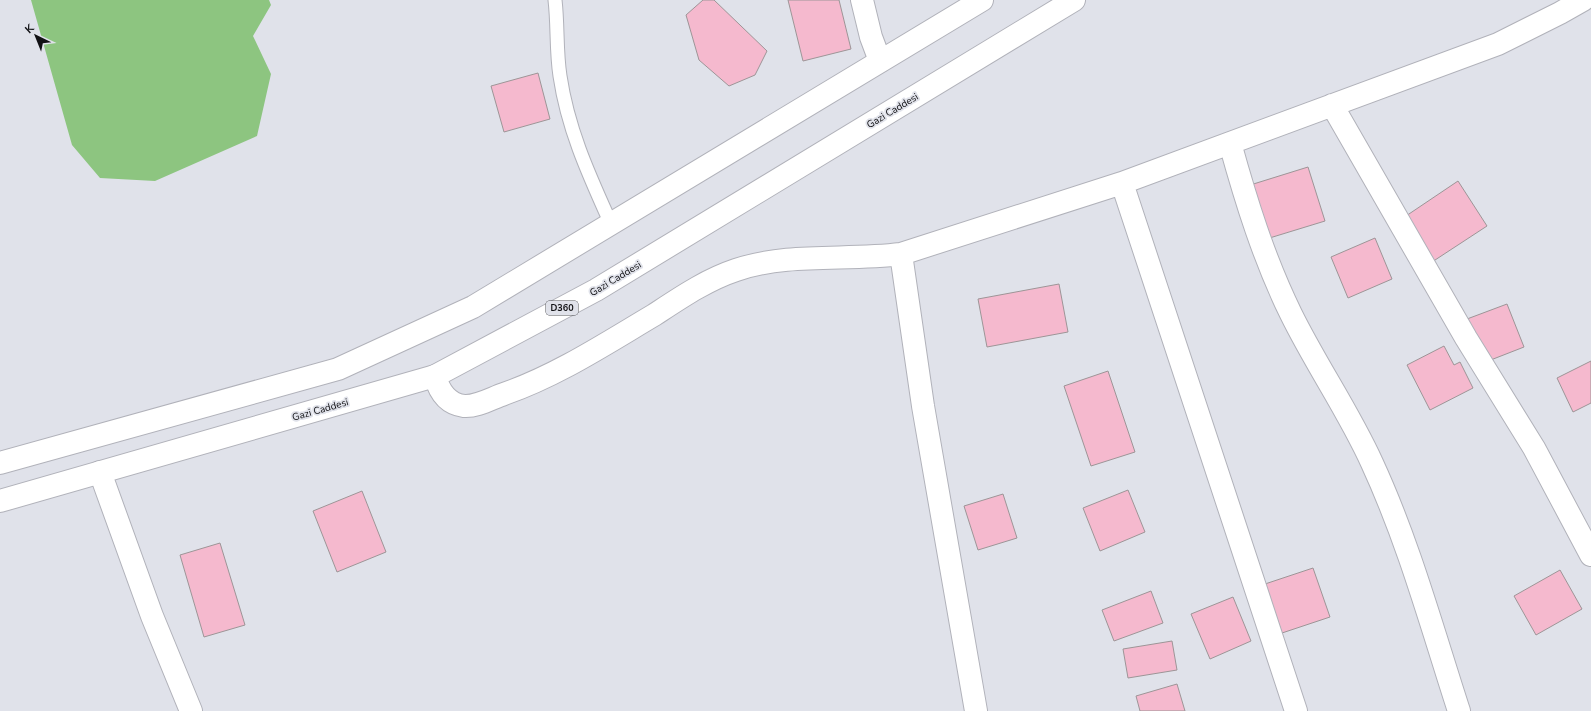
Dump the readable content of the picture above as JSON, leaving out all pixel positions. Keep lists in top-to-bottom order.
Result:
{
  "streets": {
    "main road": ["Gazi Caddesi", "D360"]
  },
  "north": "top left"
}
